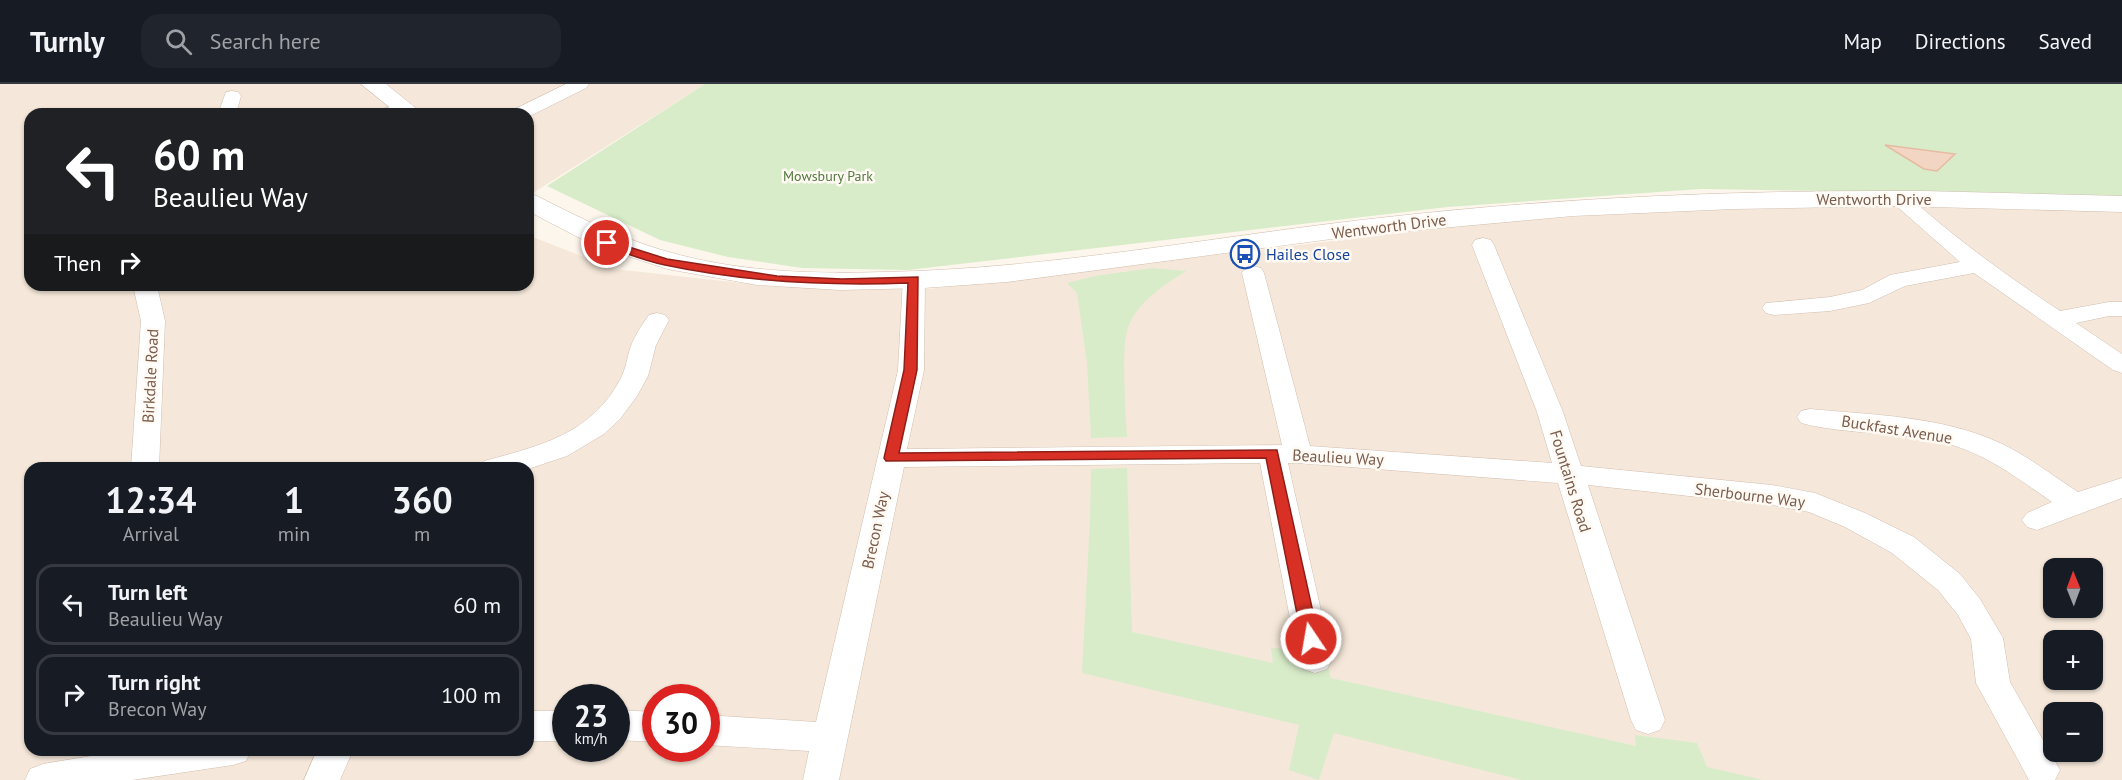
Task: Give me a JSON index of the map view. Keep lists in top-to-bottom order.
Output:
{
  "streets": {
    "street": [
      "Wentworth Drive",
      "Birkdale Road",
      "Buckfast Avenue",
      "Beaulieu Way",
      "Fountains Road",
      "Sherbourne Way",
      "Brecon Way"
    ]
  },
  "crossings": [
    ["Wentworth Drive", "Brecon Way"],
    ["Beaulieu Way", "Fountains Road"],
    ["Beaulieu Way", "Sherbourne Way"],
    ["Beaulieu Way", "Brecon Way"],
    ["Fountains Road", "Sherbourne Way"]
  ],
  "parks": ["Mowsbury Park"],
  "places": {
    "bus stop": ["Hailes Close"]
  },
  "north": "top",
  "page": {
    "header": "Turnly",
    "search": "Search here",
    "nav": ["Map", "Directions", "Saved"],
    "turn": ["60 m", "Beaulieu Way"],
    "then": "Then",
    "eta": [
      "12:34",
      "Arrival",
      "1",
      "min",
      "360",
      "m"
    ],
    "map_buttons": ["+", "−"],
    "list": [
      {
        "name": "Turn left",
        "note": "Beaulieu Way",
        "value": "60 m"
      },
      {
        "name": "Turn right",
        "note": "Brecon Way",
        "value": "100 m"
      }
    ],
    "speed": "23 km/h",
    "limit": "30"
  }
}
